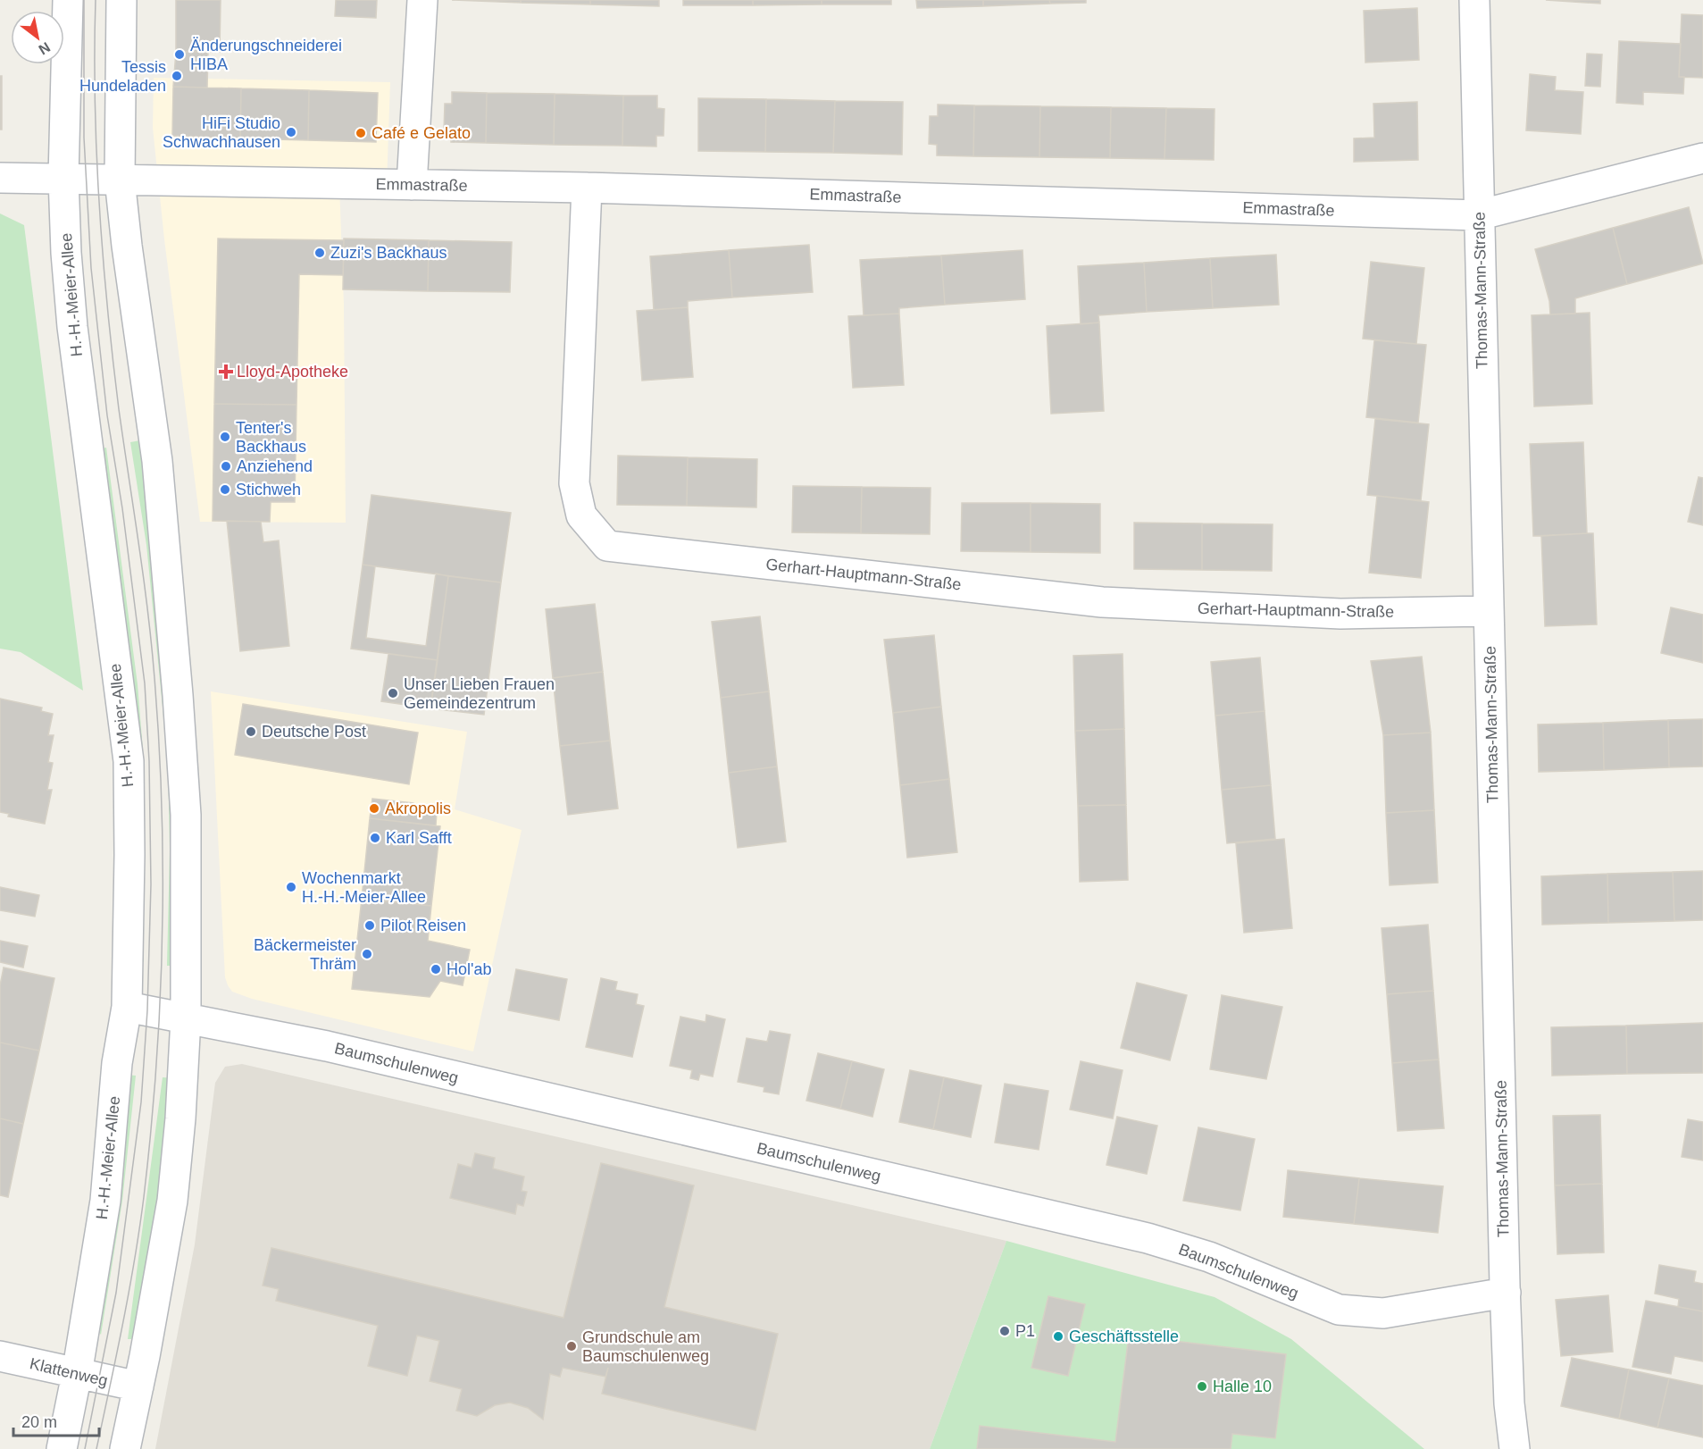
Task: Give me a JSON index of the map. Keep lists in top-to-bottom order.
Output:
{
  "streets": {
    "street": [
      "Emmastraße",
      "Thomas-Mann-Straße",
      "H.-H.-Meier-Allee",
      "Gerhart-Hauptmann-Straße",
      "Baumschulenweg",
      "Klattenweg"
    ]
  },
  "crossings": [
    ["Emmastraße", "Thomas-Mann-Straße"],
    ["Emmastraße", "H.-H.-Meier-Allee"],
    ["Emmastraße", "Gerhart-Hauptmann-Straße"],
    ["Thomas-Mann-Straße", "Gerhart-Hauptmann-Straße"],
    ["Thomas-Mann-Straße", "Baumschulenweg"],
    ["H.-H.-Meier-Allee", "Baumschulenweg"],
    ["H.-H.-Meier-Allee", "Klattenweg"]
  ],
  "places": {
    "other": [
      "Änderungschneiderei HIBA",
      "Tessis Hundeladen",
      "HiFi Studio Schwachhausen",
      "Café e Gelato",
      "Zuzi's Backhaus",
      "Tenter's Backhaus",
      "Anziehend",
      "Stichweh",
      "Unser Lieben Frauen Gemeindezentrum",
      "Deutsche Post",
      "Akropolis",
      "Karl Safft",
      "Wochenmarkt H.-H.-Meier-Allee",
      "Pilot Reisen",
      "Bäckermeister Thräm",
      "Hol'ab",
      "P1",
      "Geschäftsstelle",
      "Grundschule am Baumschulenweg",
      "Halle 10"
    ],
    "health": ["Lloyd-Apotheke"]
  },
  "scale_bar": "20 m",
  "north": "bottom right"
}
